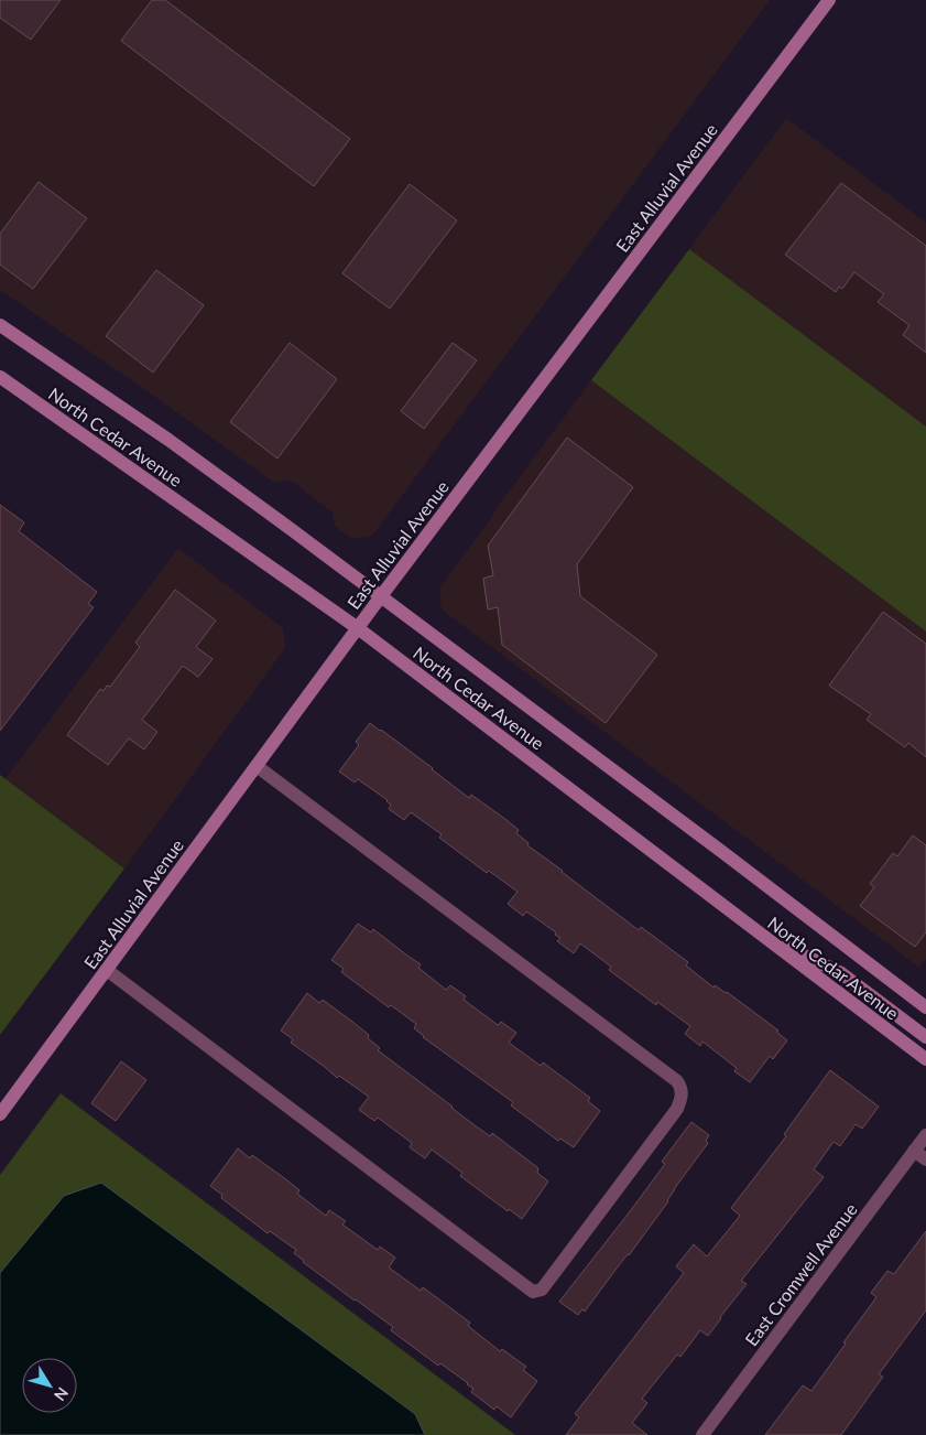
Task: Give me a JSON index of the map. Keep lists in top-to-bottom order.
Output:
{
  "streets": {
    "main road": ["East Alluvial Avenue", "North Cedar Avenue"],
    "street": ["East Cromwell Avenue"]
  },
  "crossings": [
    ["East Alluvial Avenue", "North Cedar Avenue"]
  ],
  "north": "bottom right"
}
